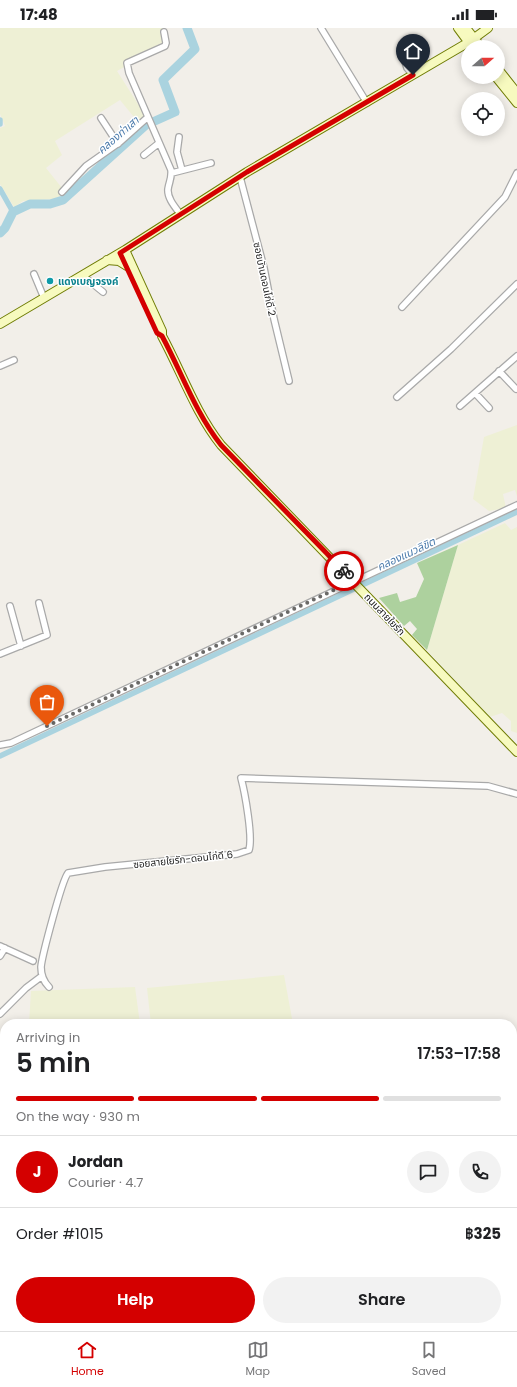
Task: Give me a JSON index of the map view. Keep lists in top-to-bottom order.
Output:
{
  "streets": {
    "street": ["ซอยบัานดอนไก่ดี 2", "ถนนสายใยรัก", "ซอยสายใยรัก-ดอนไก่ดี 6"]
  },
  "water": ["คลองท่าเสา", "คลองแนวลิขิต"],
  "places": ["แดงเบญจรงค์"],
  "north": "right",
  "page": {
    "status": "17:48",
    "heading": ["5 min", "Arriving in", "17:53–17:58"],
    "panel": [
      "Jordan",
      "Courier · 4.7",
      "Order #1015",
      "฿325"
    ],
    "bar": "On the way · 930 m",
    "round": "J",
    "buttons": ["Help", "Share"],
    "tabs": ["Home", "Map", "Saved"]
  }
}
